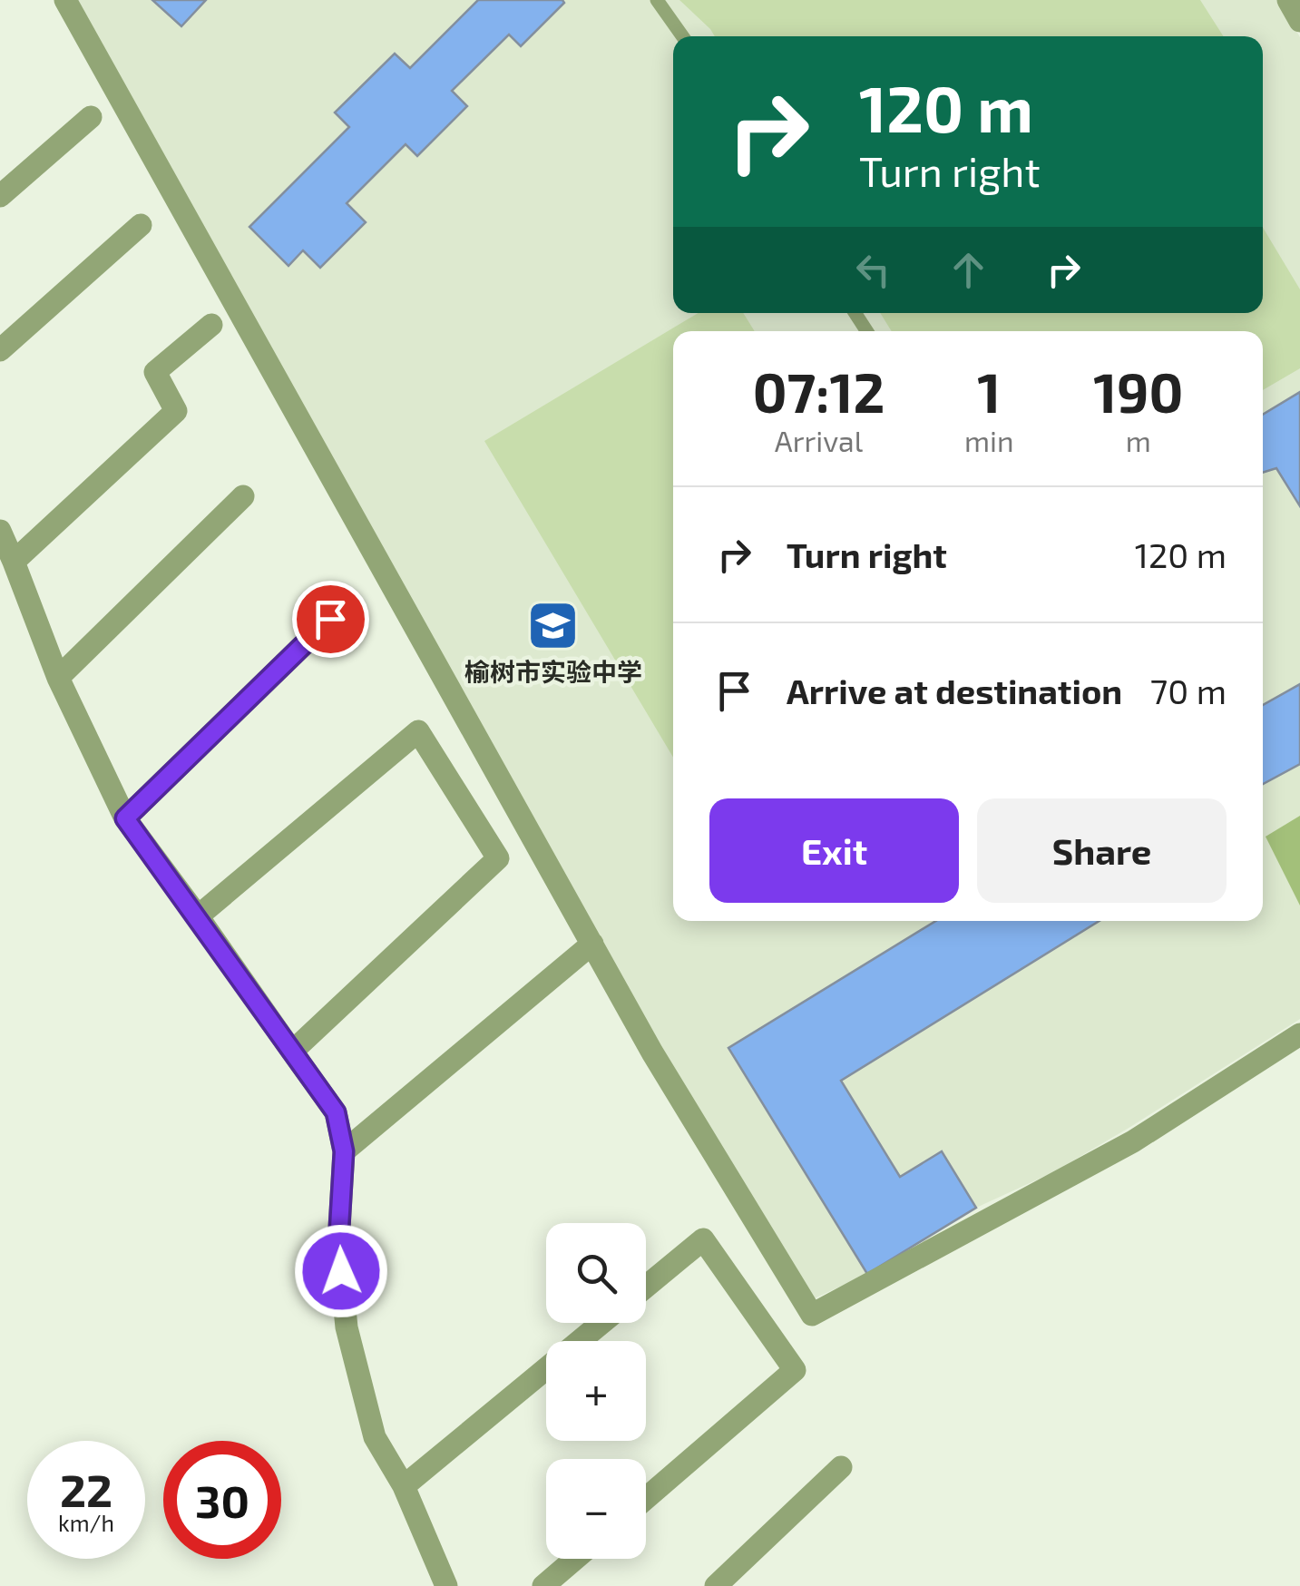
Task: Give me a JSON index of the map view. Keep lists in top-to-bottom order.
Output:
{
  "places": {
    "school or university": ["榆树市实验中学"]
  },
  "page": {
    "turn": ["120 m", "Turn right"],
    "eta": [
      "07:12",
      "Arrival",
      "1",
      "min",
      "190",
      "m"
    ],
    "list": [
      {
        "name": "Turn right",
        "value": "120 m"
      },
      {
        "name": "Arrive at destination",
        "value": "70 m"
      }
    ],
    "buttons": ["Exit", "Share"],
    "map_buttons": ["+", "−"],
    "speed": "22 km/h",
    "limit": "30"
  }
}
